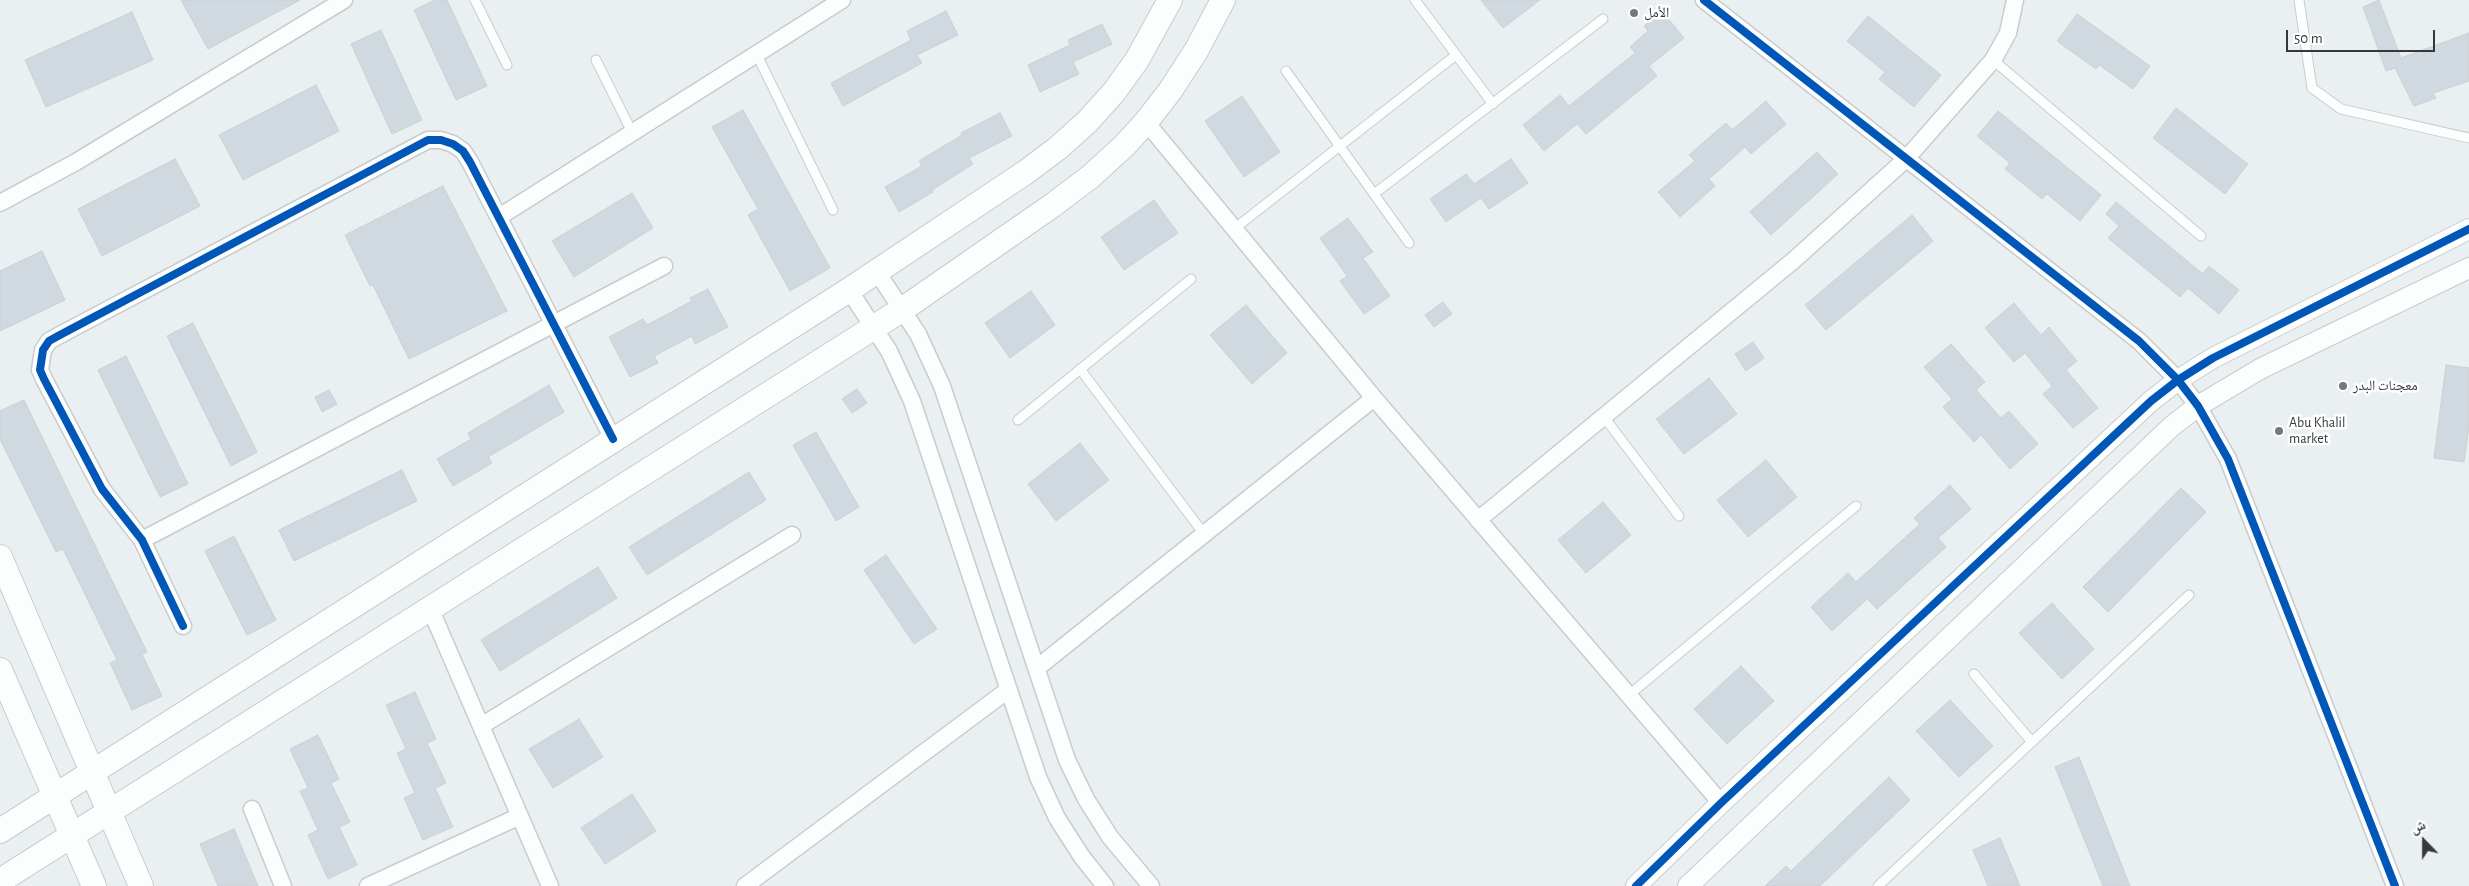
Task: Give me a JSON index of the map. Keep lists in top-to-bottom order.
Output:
{
  "places": ["الأمل", "معجنات البدر", "Abu Khalil market"],
  "scale_bar": "50 m",
  "north": "top"
}
